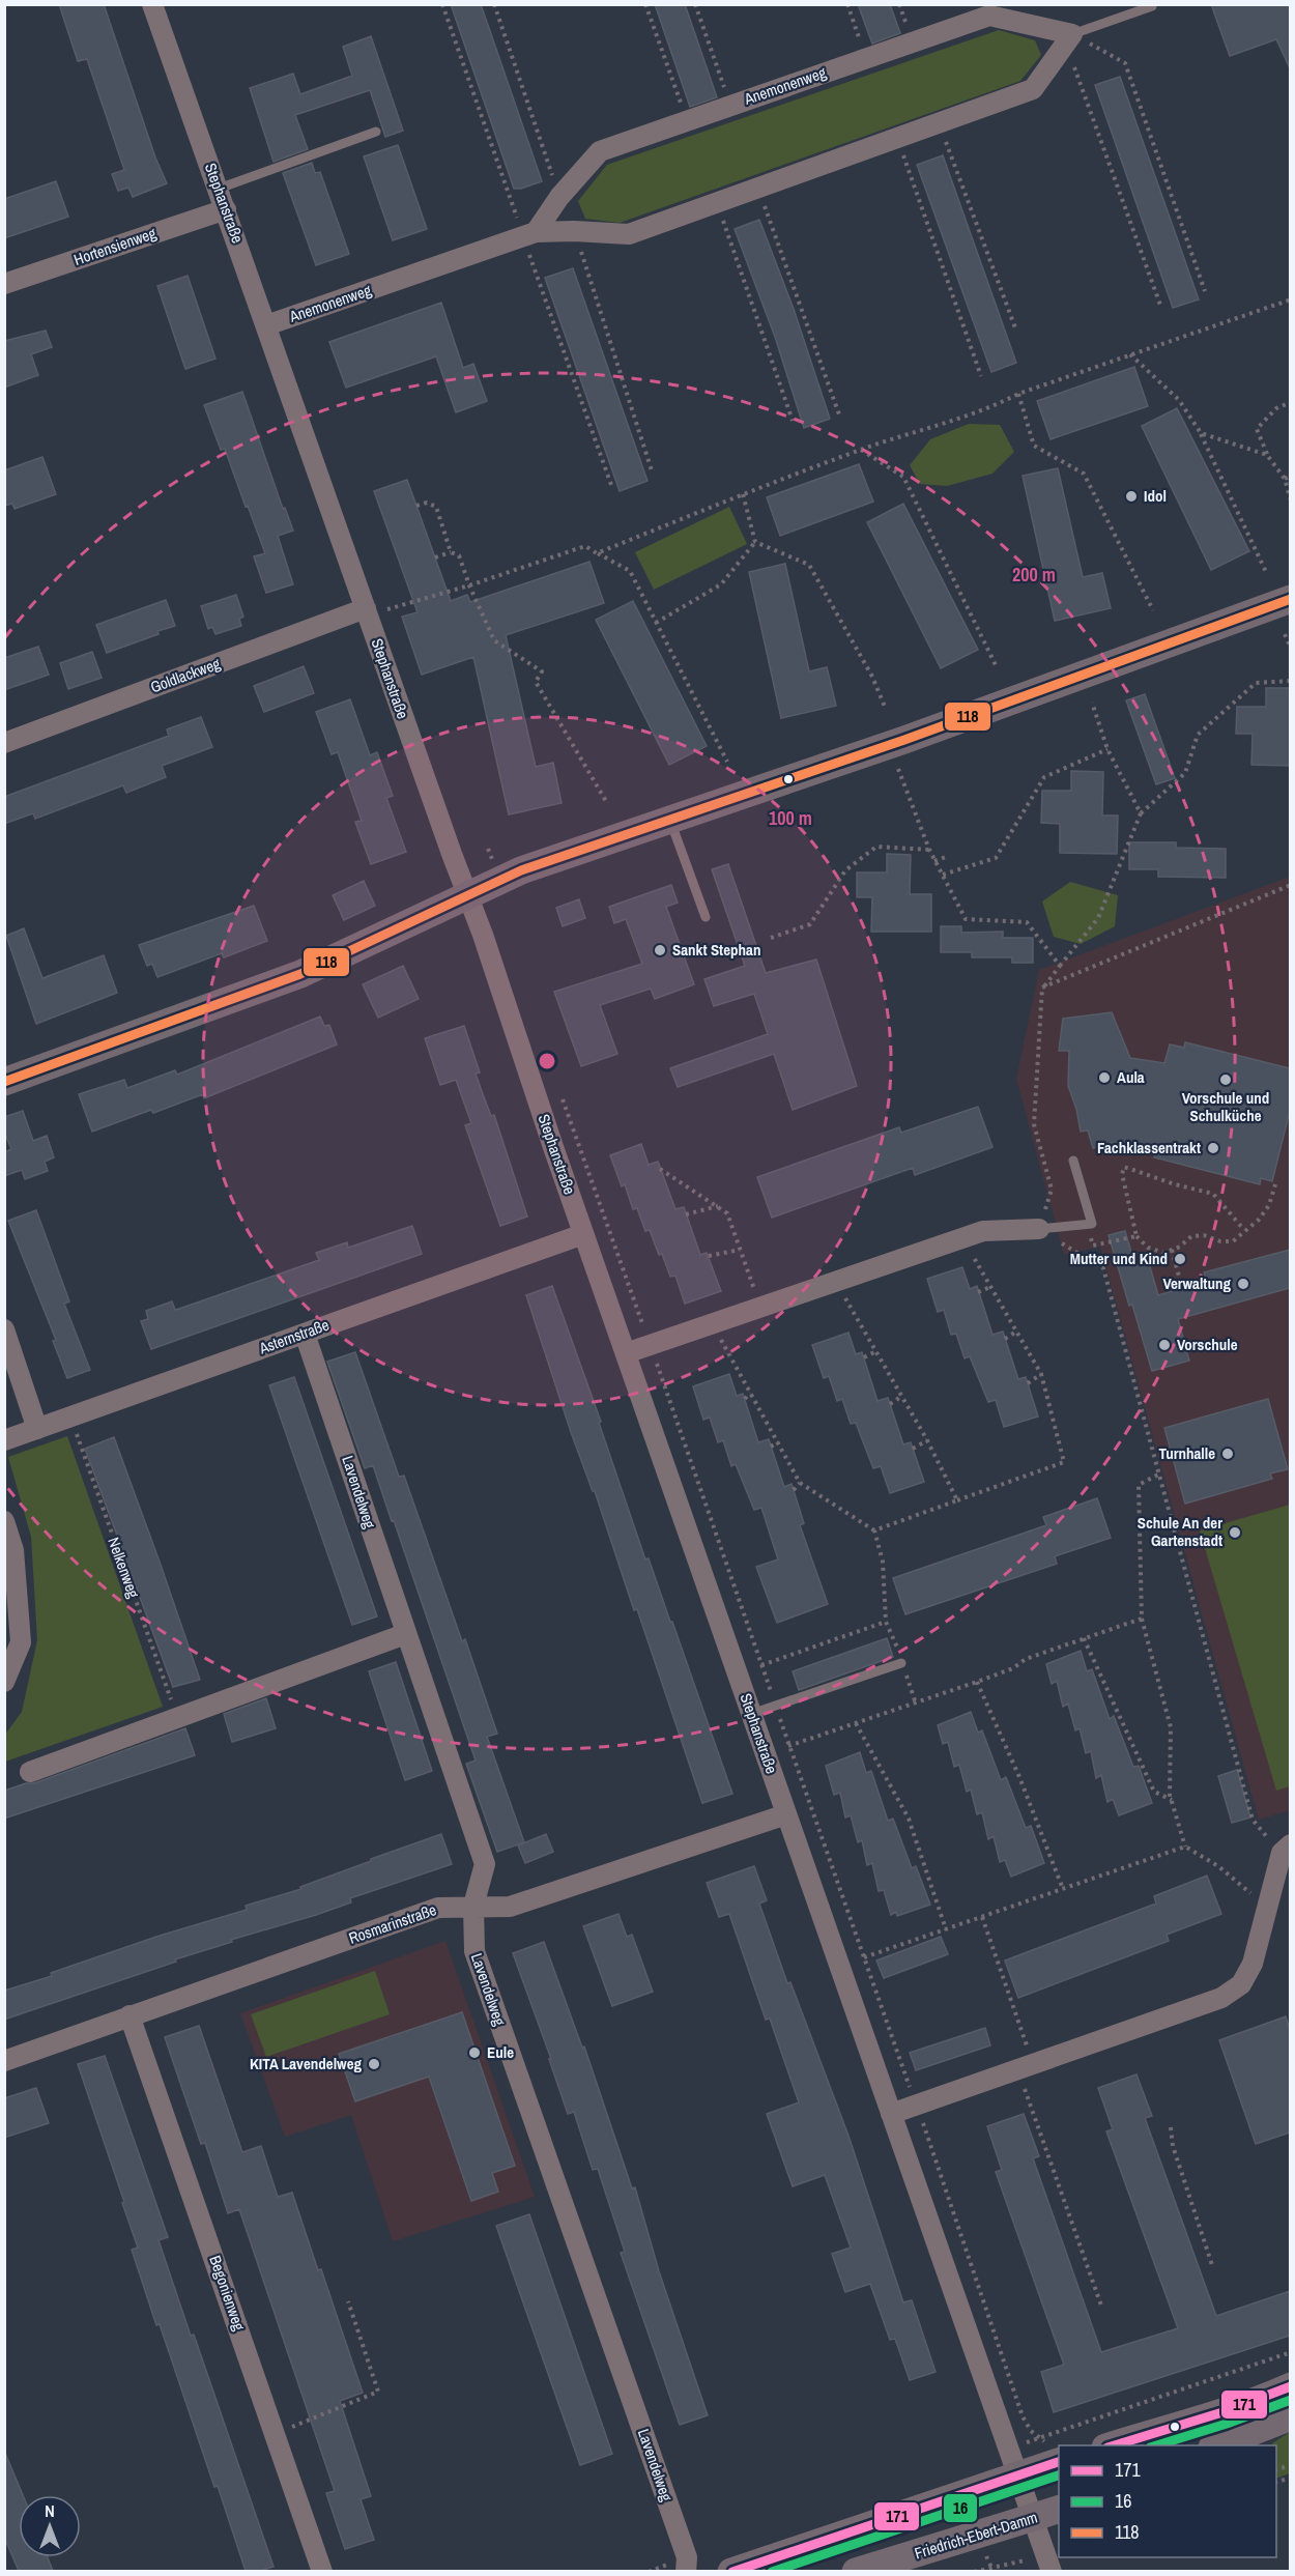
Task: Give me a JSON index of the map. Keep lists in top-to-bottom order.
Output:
{
  "streets": {
    "street": [
      "Anemonenweg",
      "Stephanstraße",
      "Hortensienweg",
      "Goldlackweg",
      "Asternstraße",
      "Lavendelweg",
      "Rosmarinstraße",
      "Begonienweg",
      "Friedrich-Ebert-Damm"
    ],
    "path": ["Nelkenweg"]
  },
  "crossings": [
    ["Anemonenweg", "Stephanstraße"],
    ["Stephanstraße", "Hortensienweg"],
    ["Stephanstraße", "Goldlackweg"],
    ["Stephanstraße", "Asternstraße"],
    ["Stephanstraße", "Rosmarinstraße"],
    ["Stephanstraße", "Friedrich-Ebert-Damm"],
    ["Asternstraße", "Lavendelweg"],
    ["Asternstraße", "Nelkenweg"],
    ["Lavendelweg", "Rosmarinstraße"],
    ["Rosmarinstraße", "Begonienweg"]
  ],
  "places": [
    "Idol",
    "Sankt Stephan",
    "Aula",
    "Vorschule und Schulküche",
    "Fachklassentrakt",
    "Mutter und Kind",
    "Verwaltung",
    "Vorschule",
    "Turnhalle",
    "Schule An der Gartenstadt",
    "Eule",
    "KITA Lavendelweg"
  ],
  "lines": ["transit line 118", "transit line 171", "transit line 16"],
  "legend": ["171", "16", "118"],
  "north": "top",
  "rings": ["200 m", "100 m"]
}
